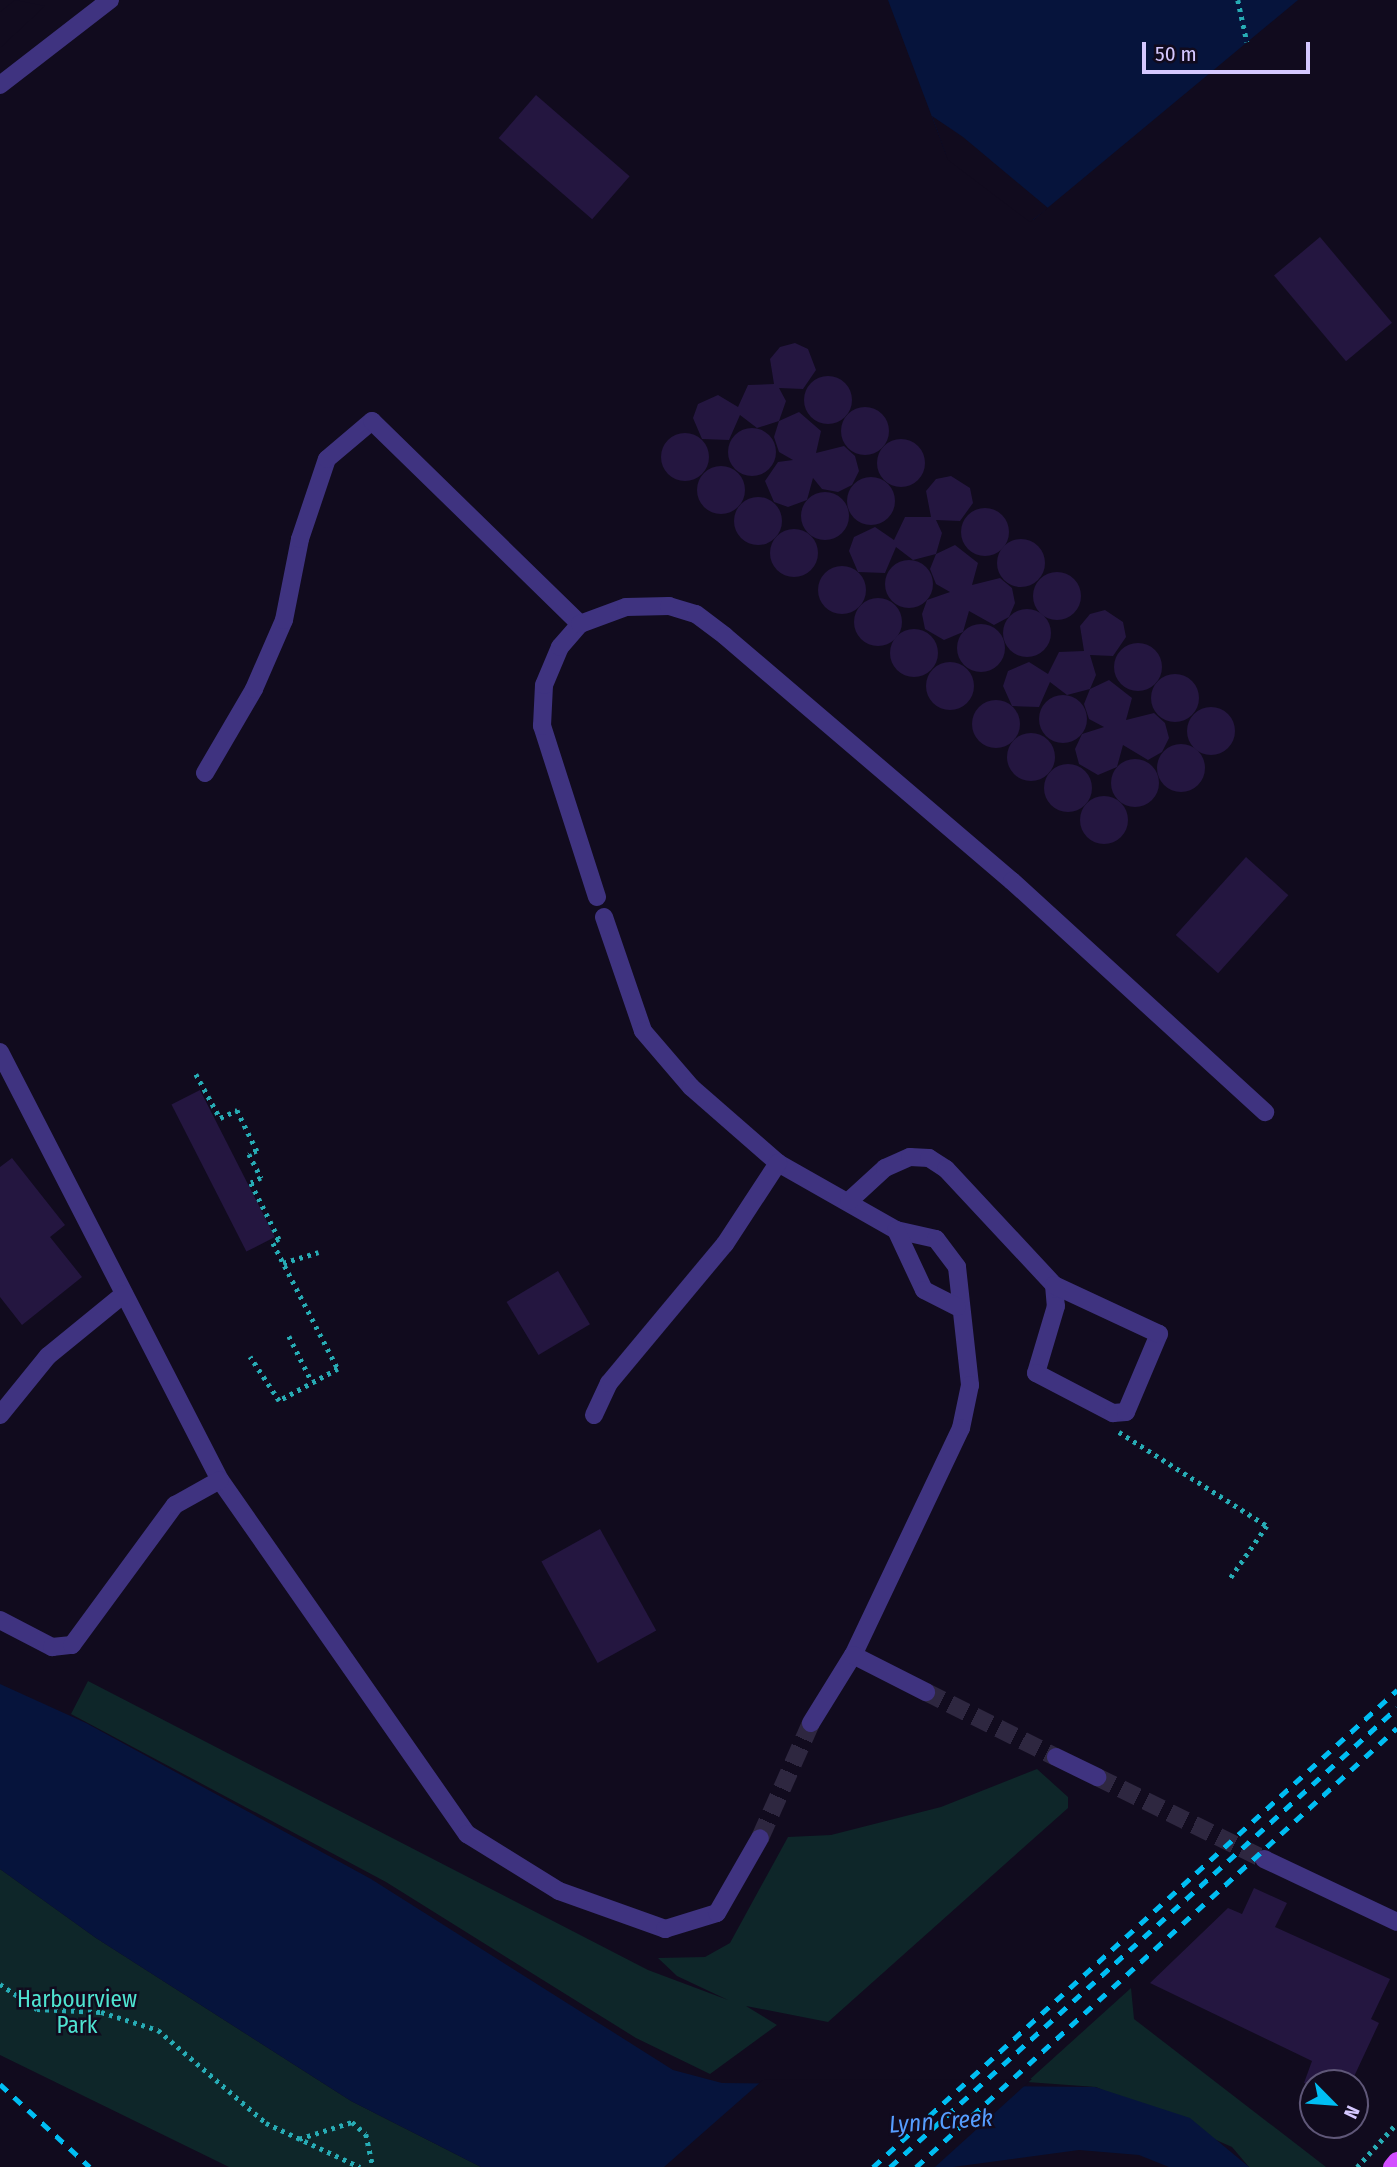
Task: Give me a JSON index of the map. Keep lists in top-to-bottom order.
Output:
{
  "water": ["Lynn Creek"],
  "parks": ["Harbourview Park"],
  "scale_bar": "50 m",
  "north": "bottom right"
}
